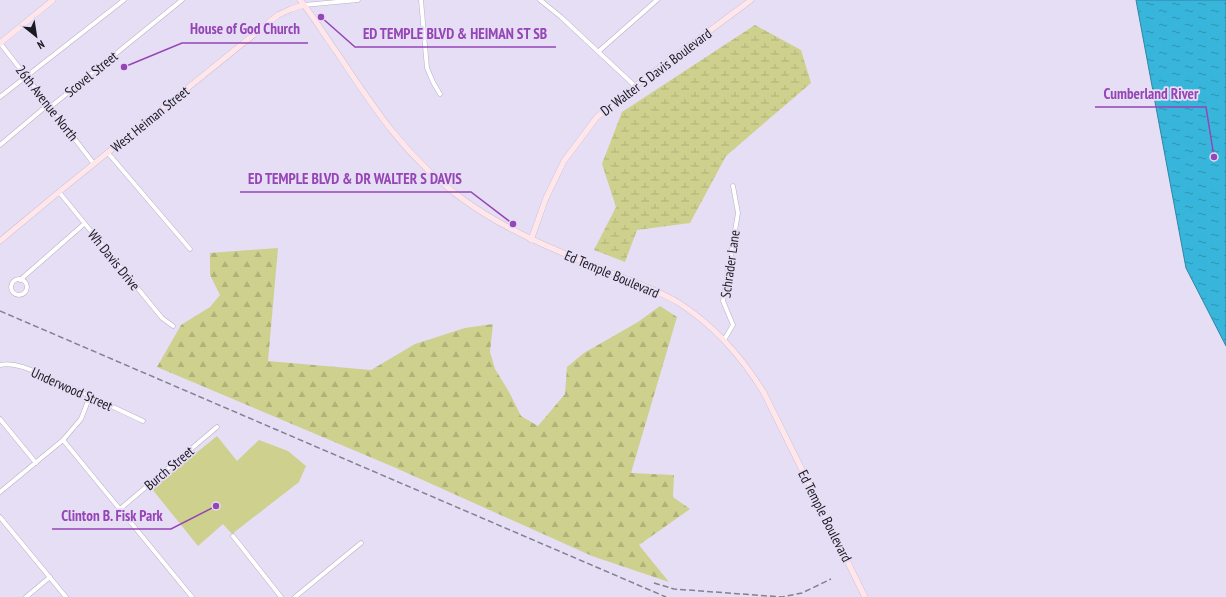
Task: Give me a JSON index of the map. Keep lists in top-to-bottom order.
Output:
{
  "streets": {
    "main road": ["Dr Walter S Davis Boulevard", "West Heiman Street", "Ed Temple Boulevard"],
    "street": [
      "Scovel Street",
      "26th Avenue North",
      "Wh Davis Drive",
      "Schrader Lane",
      "Underwood Street",
      "Burch Street"
    ]
  },
  "crossings": [
    ["Dr Walter S Davis Boulevard", "Ed Temple Boulevard"],
    ["Scovel Street", "26th Avenue North"],
    ["26th Avenue North", "West Heiman Street"],
    ["West Heiman Street", "Wh Davis Drive"],
    ["West Heiman Street", "Ed Temple Boulevard"],
    ["Schrader Lane", "Ed Temple Boulevard"]
  ],
  "places": [
    "ED TEMPLE BLVD & HEIMAN ST SB",
    "House of God Church",
    "Cumberland River",
    "ED TEMPLE BLVD & DR WALTER S DAVIS",
    "Clinton B. Fisk Park"
  ],
  "north": "bottom right"
}
